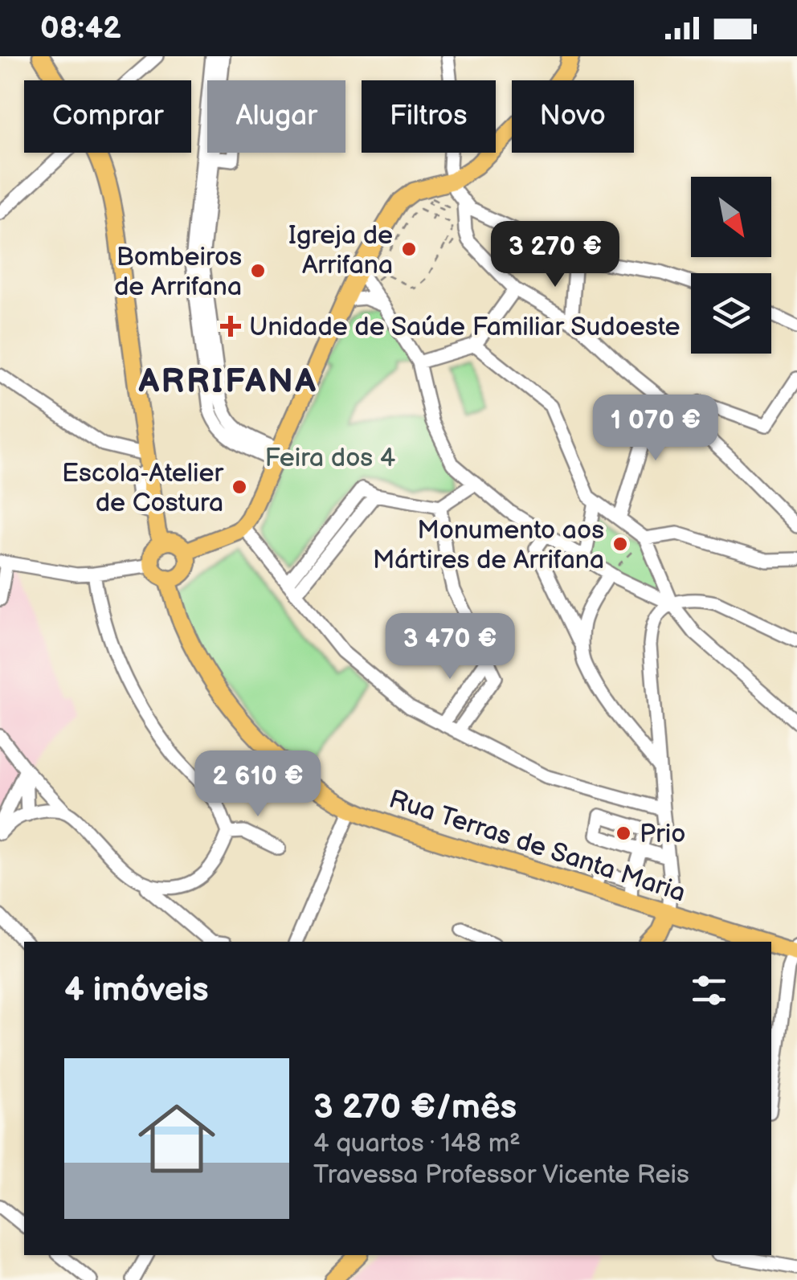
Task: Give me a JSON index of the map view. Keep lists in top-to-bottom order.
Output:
{
  "streets": {
    "main road": ["Rua Terras de Santa Maria"]
  },
  "districts": ["ARRIFANA"],
  "parks": ["Feira dos 4"],
  "places": {
    "other": [
      "Igreja de Arrifana",
      "Bombeiros de Arrifana",
      "Escola-Atelier de Costura",
      "Monumento aos Mártires de Arrifana",
      "Prio"
    ],
    "health": ["Unidade de Saúde Familiar Sudoeste"]
  },
  "north": "bottom right",
  "page": {
    "status": "08:42",
    "chip": [
      "Comprar",
      "Alugar",
      "Filtros",
      "Novo"
    ],
    "price": [
      "3 270 €",
      "1 070 €",
      "3 470 €",
      "2 610 €"
    ],
    "heading": "4 imóveis",
    "list": [
      {
        "name": "3 270 €/mês",
        "note": "4 quartos · 148 m² · Travessa Professor Vicente Reis"
      }
    ]
  }
}
